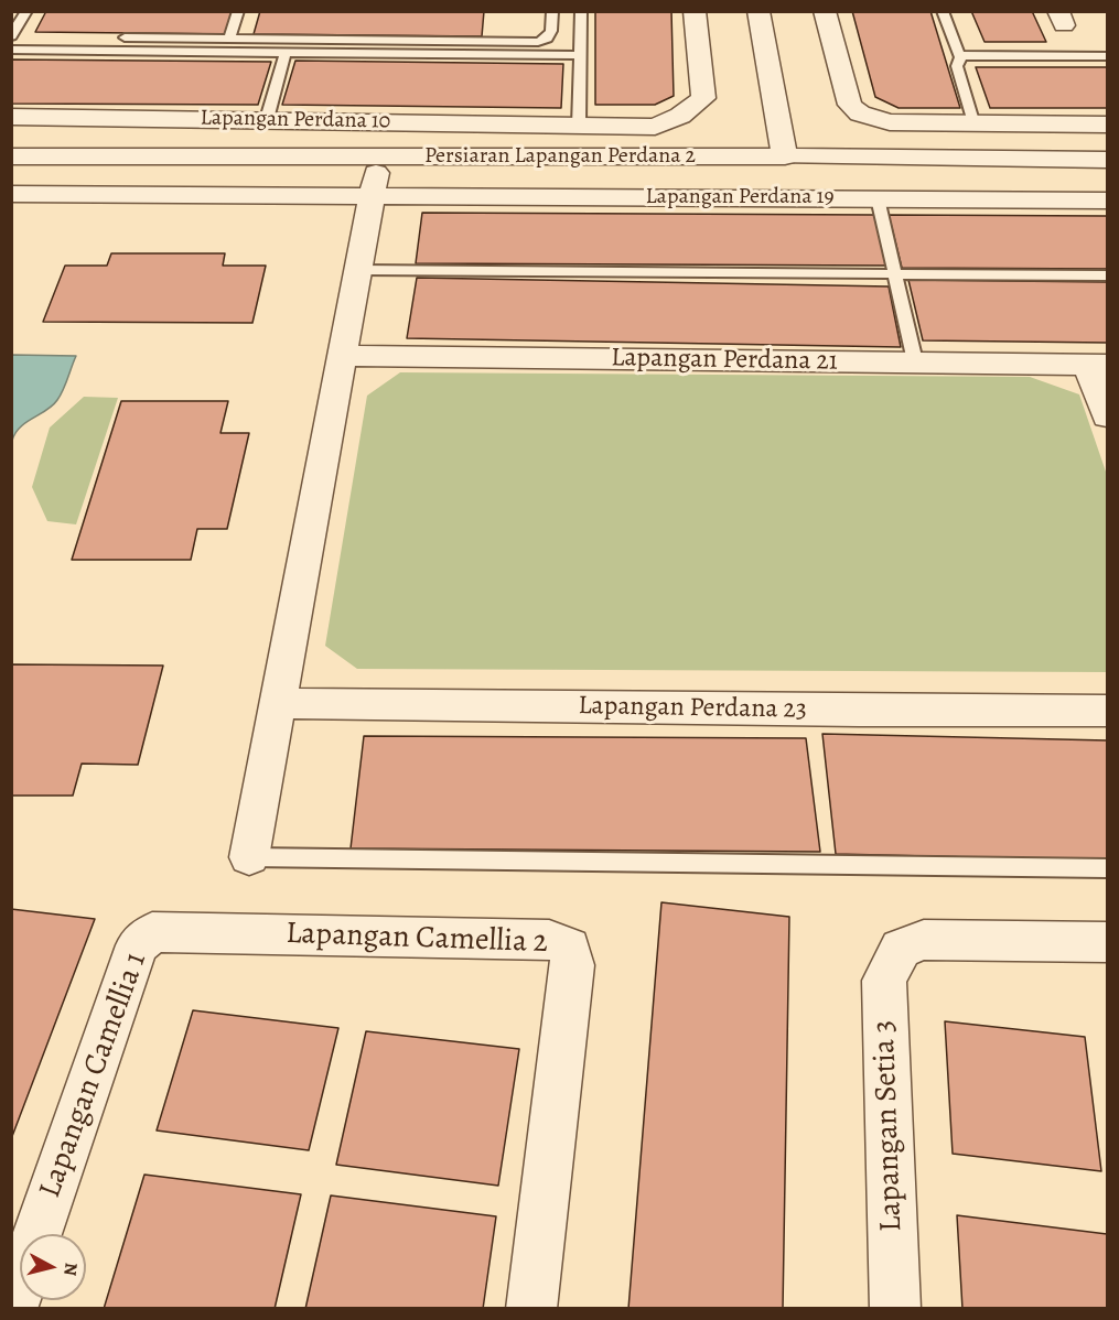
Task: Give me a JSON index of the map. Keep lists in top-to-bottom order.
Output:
{
  "streets": {
    "street": [
      "Lapangan Perdana 10",
      "Persiaran Lapangan Perdana 2",
      "Lapangan Perdana 19",
      "Lapangan Perdana 21",
      "Lapangan Perdana 23",
      "Lapangan Camellia 2",
      "Lapangan Camellia 1",
      "Lapangan Setia 3"
    ]
  },
  "crossings": [
    ["Lapangan Camellia 2", "Lapangan Camellia 1"]
  ],
  "north": "right"
}
